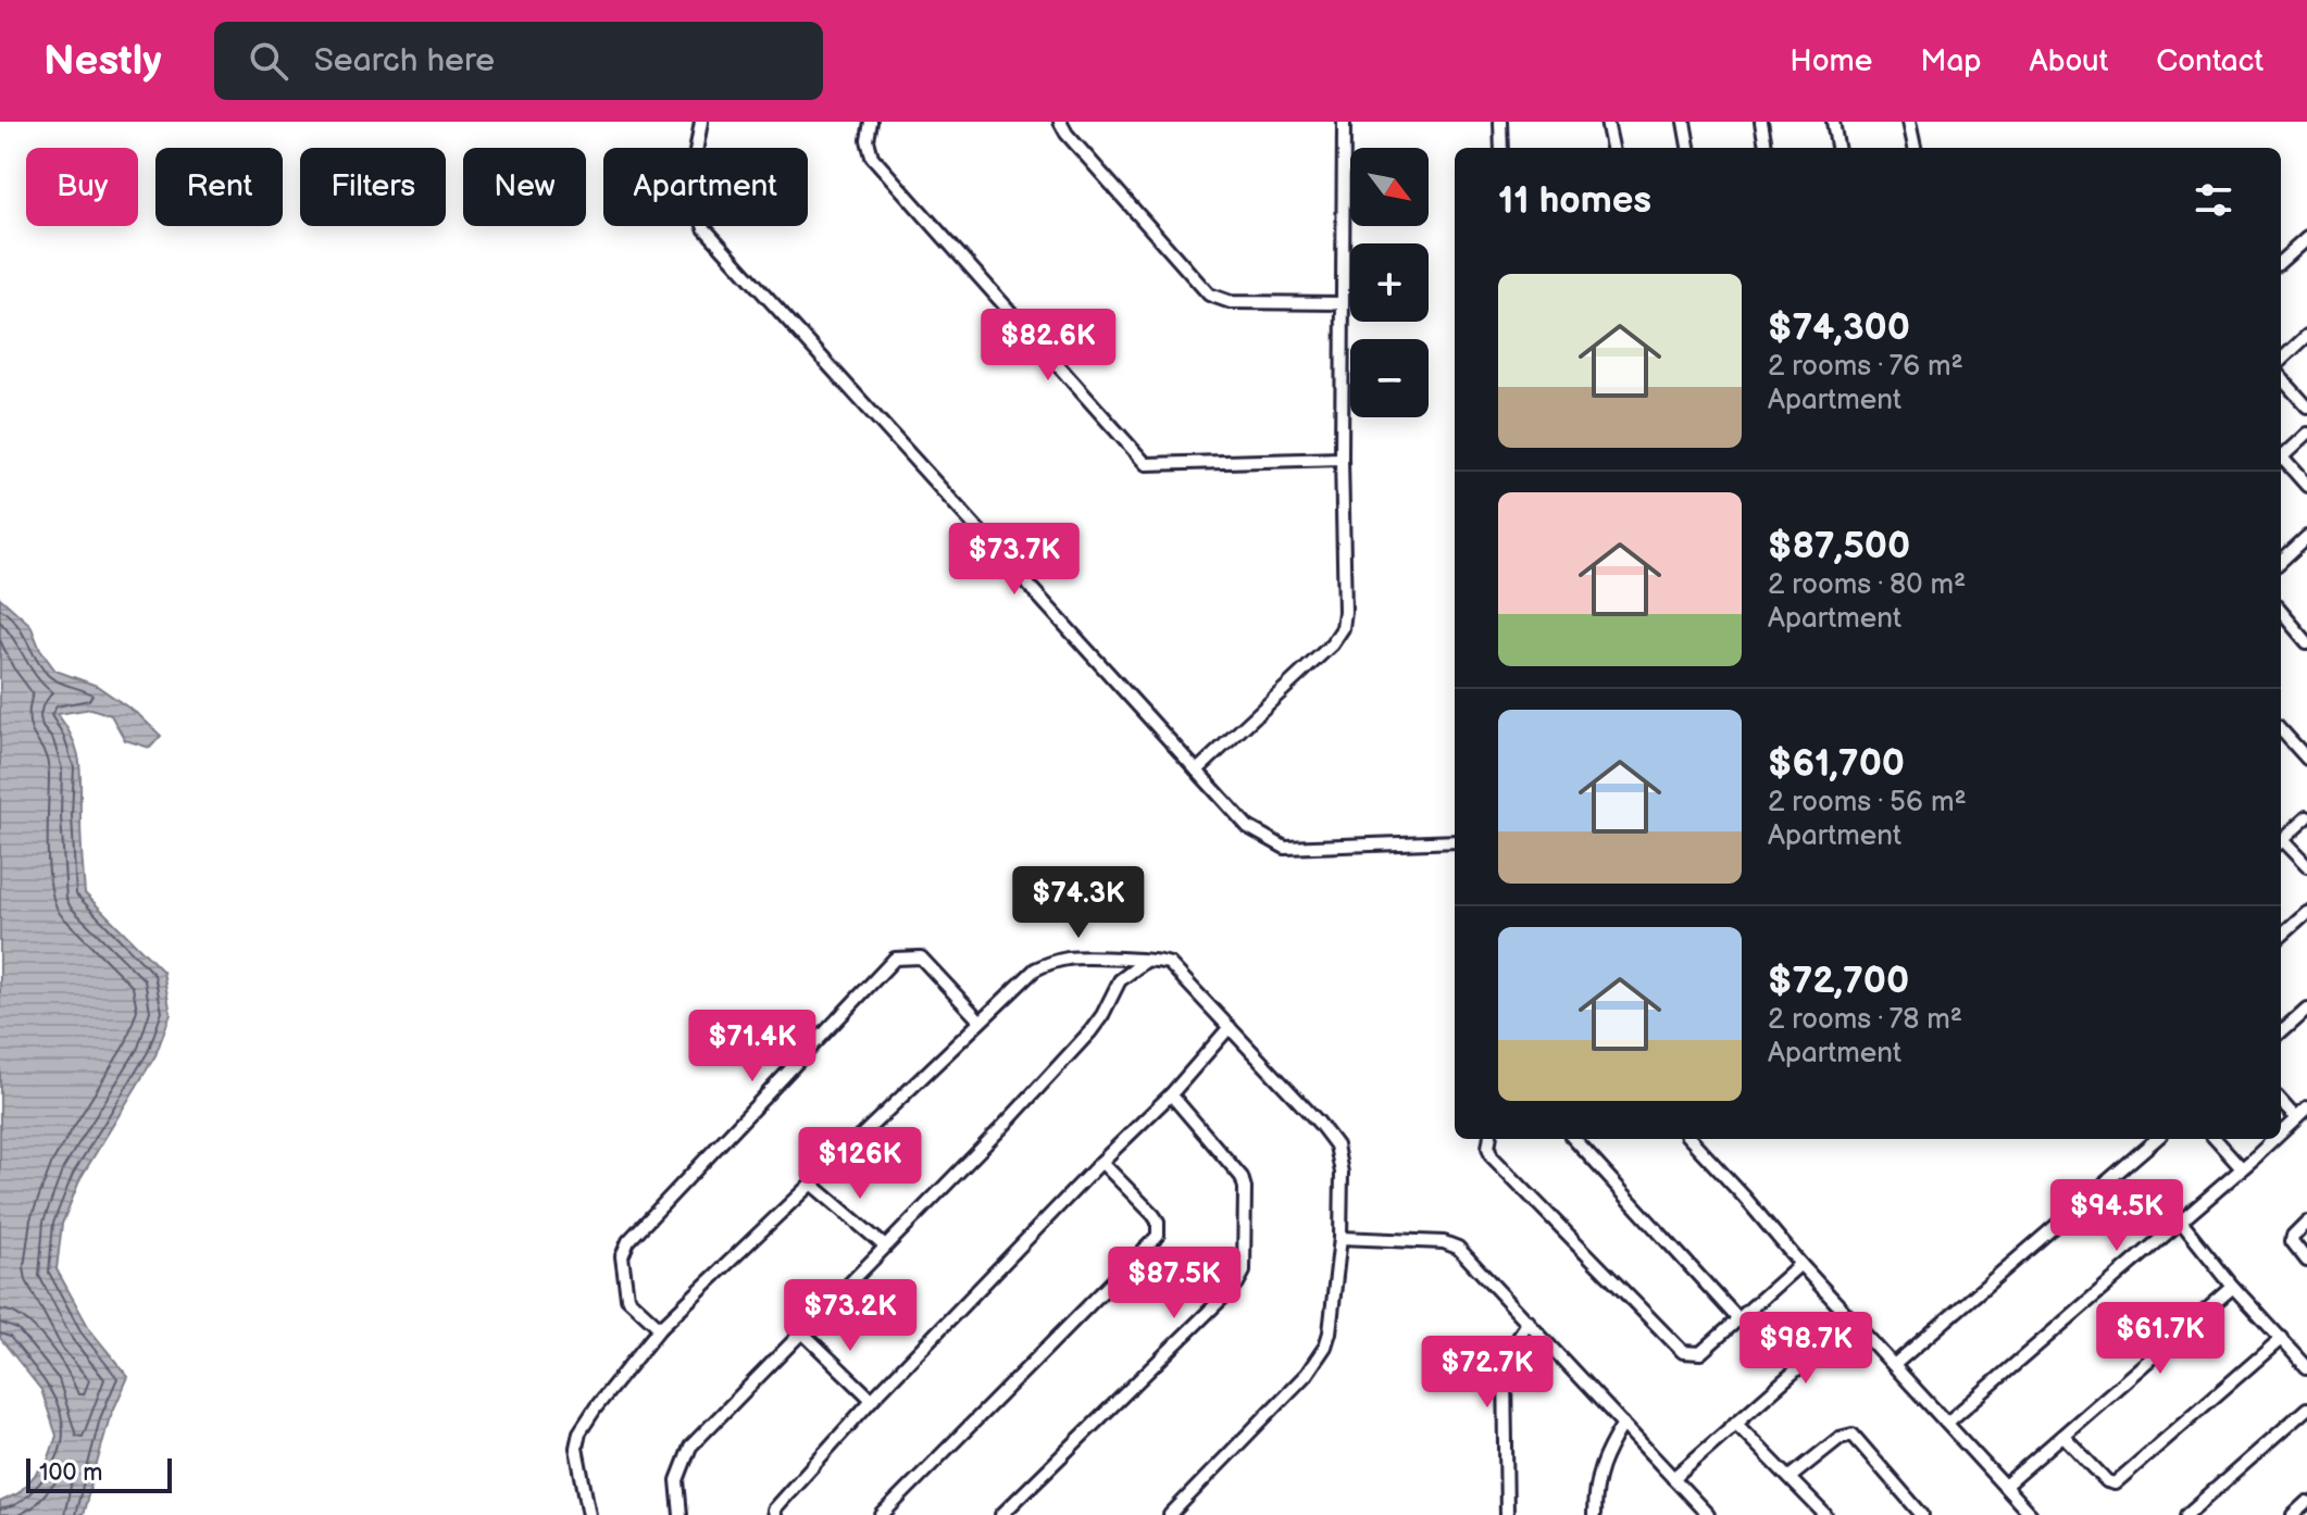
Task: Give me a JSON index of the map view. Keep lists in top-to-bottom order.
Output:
{
  "scale_bar": "100 m",
  "north": "bottom right",
  "page": {
    "header": "Nestly",
    "search": "Search here",
    "nav": [
      "Home",
      "Map",
      "About",
      "Contact"
    ],
    "map_buttons": ["+", "−"],
    "chip": [
      "Buy",
      "Rent",
      "Filters",
      "New",
      "Apartment"
    ],
    "heading": "11 homes",
    "list": [
      {
        "name": "$74,300",
        "note": "2 rooms · 76 m² · Apartment"
      },
      {
        "name": "$87,500",
        "note": "2 rooms · 80 m² · Apartment"
      },
      {
        "name": "$61,700",
        "note": "2 rooms · 56 m² · Apartment"
      },
      {
        "name": "$72,700",
        "note": "2 rooms · 78 m² · Apartment"
      }
    ],
    "price": [
      "$82.6K",
      "$73.7K",
      "$74.3K",
      "$71.4K",
      "$126K",
      "$94.5K",
      "$87.5K",
      "$73.2K",
      "$61.7K",
      "$98.7K",
      "$72.7K"
    ],
    "scale": "100 m"
  }
}
